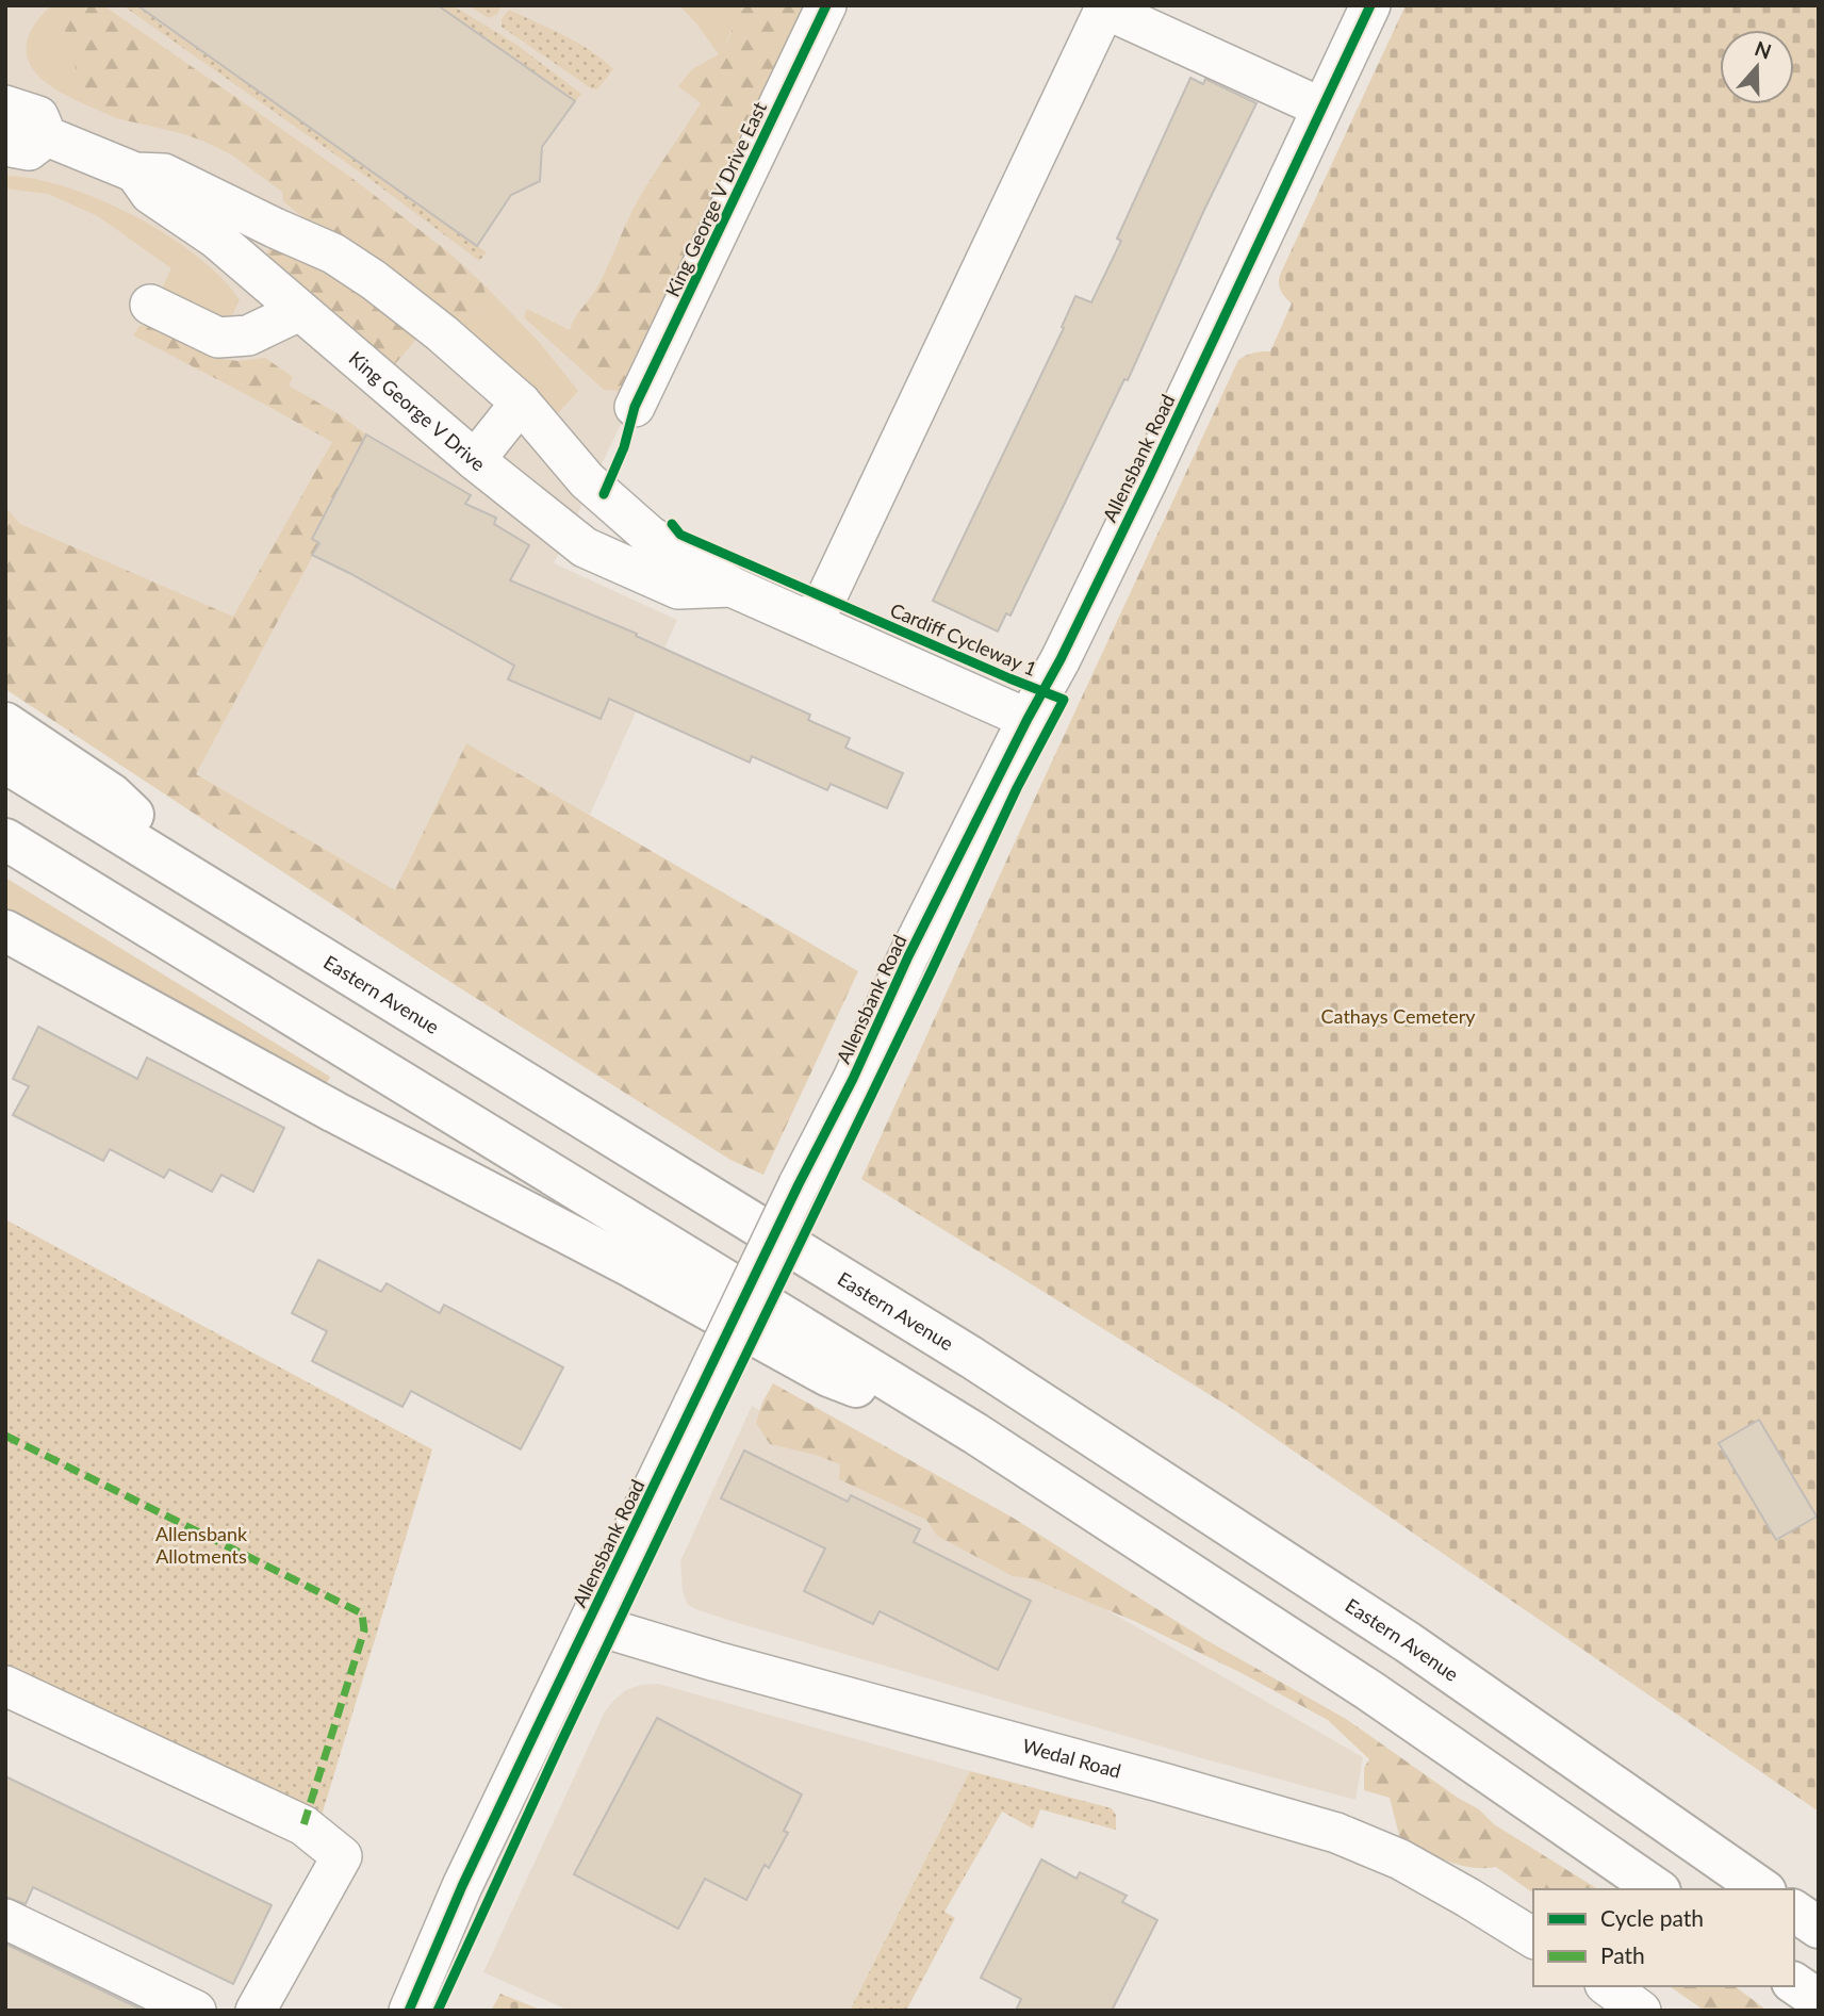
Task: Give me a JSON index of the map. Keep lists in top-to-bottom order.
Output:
{
  "streets": {
    "highway": ["Eastern Avenue"],
    "street": [
      "King George V Drive East",
      "King George V Drive",
      "Allensbank Road",
      "Wedal Road"
    ],
    "cycle path": ["Cardiff Cycleway 1"]
  },
  "crossings": [
    ["King George V Drive", "Allensbank Road"],
    ["Allensbank Road", "Wedal Road"]
  ],
  "parks": ["Cathays Cemetery", "Allensbank Allotments"],
  "legend": ["Cycle path", "Path"],
  "north": "top"
}
